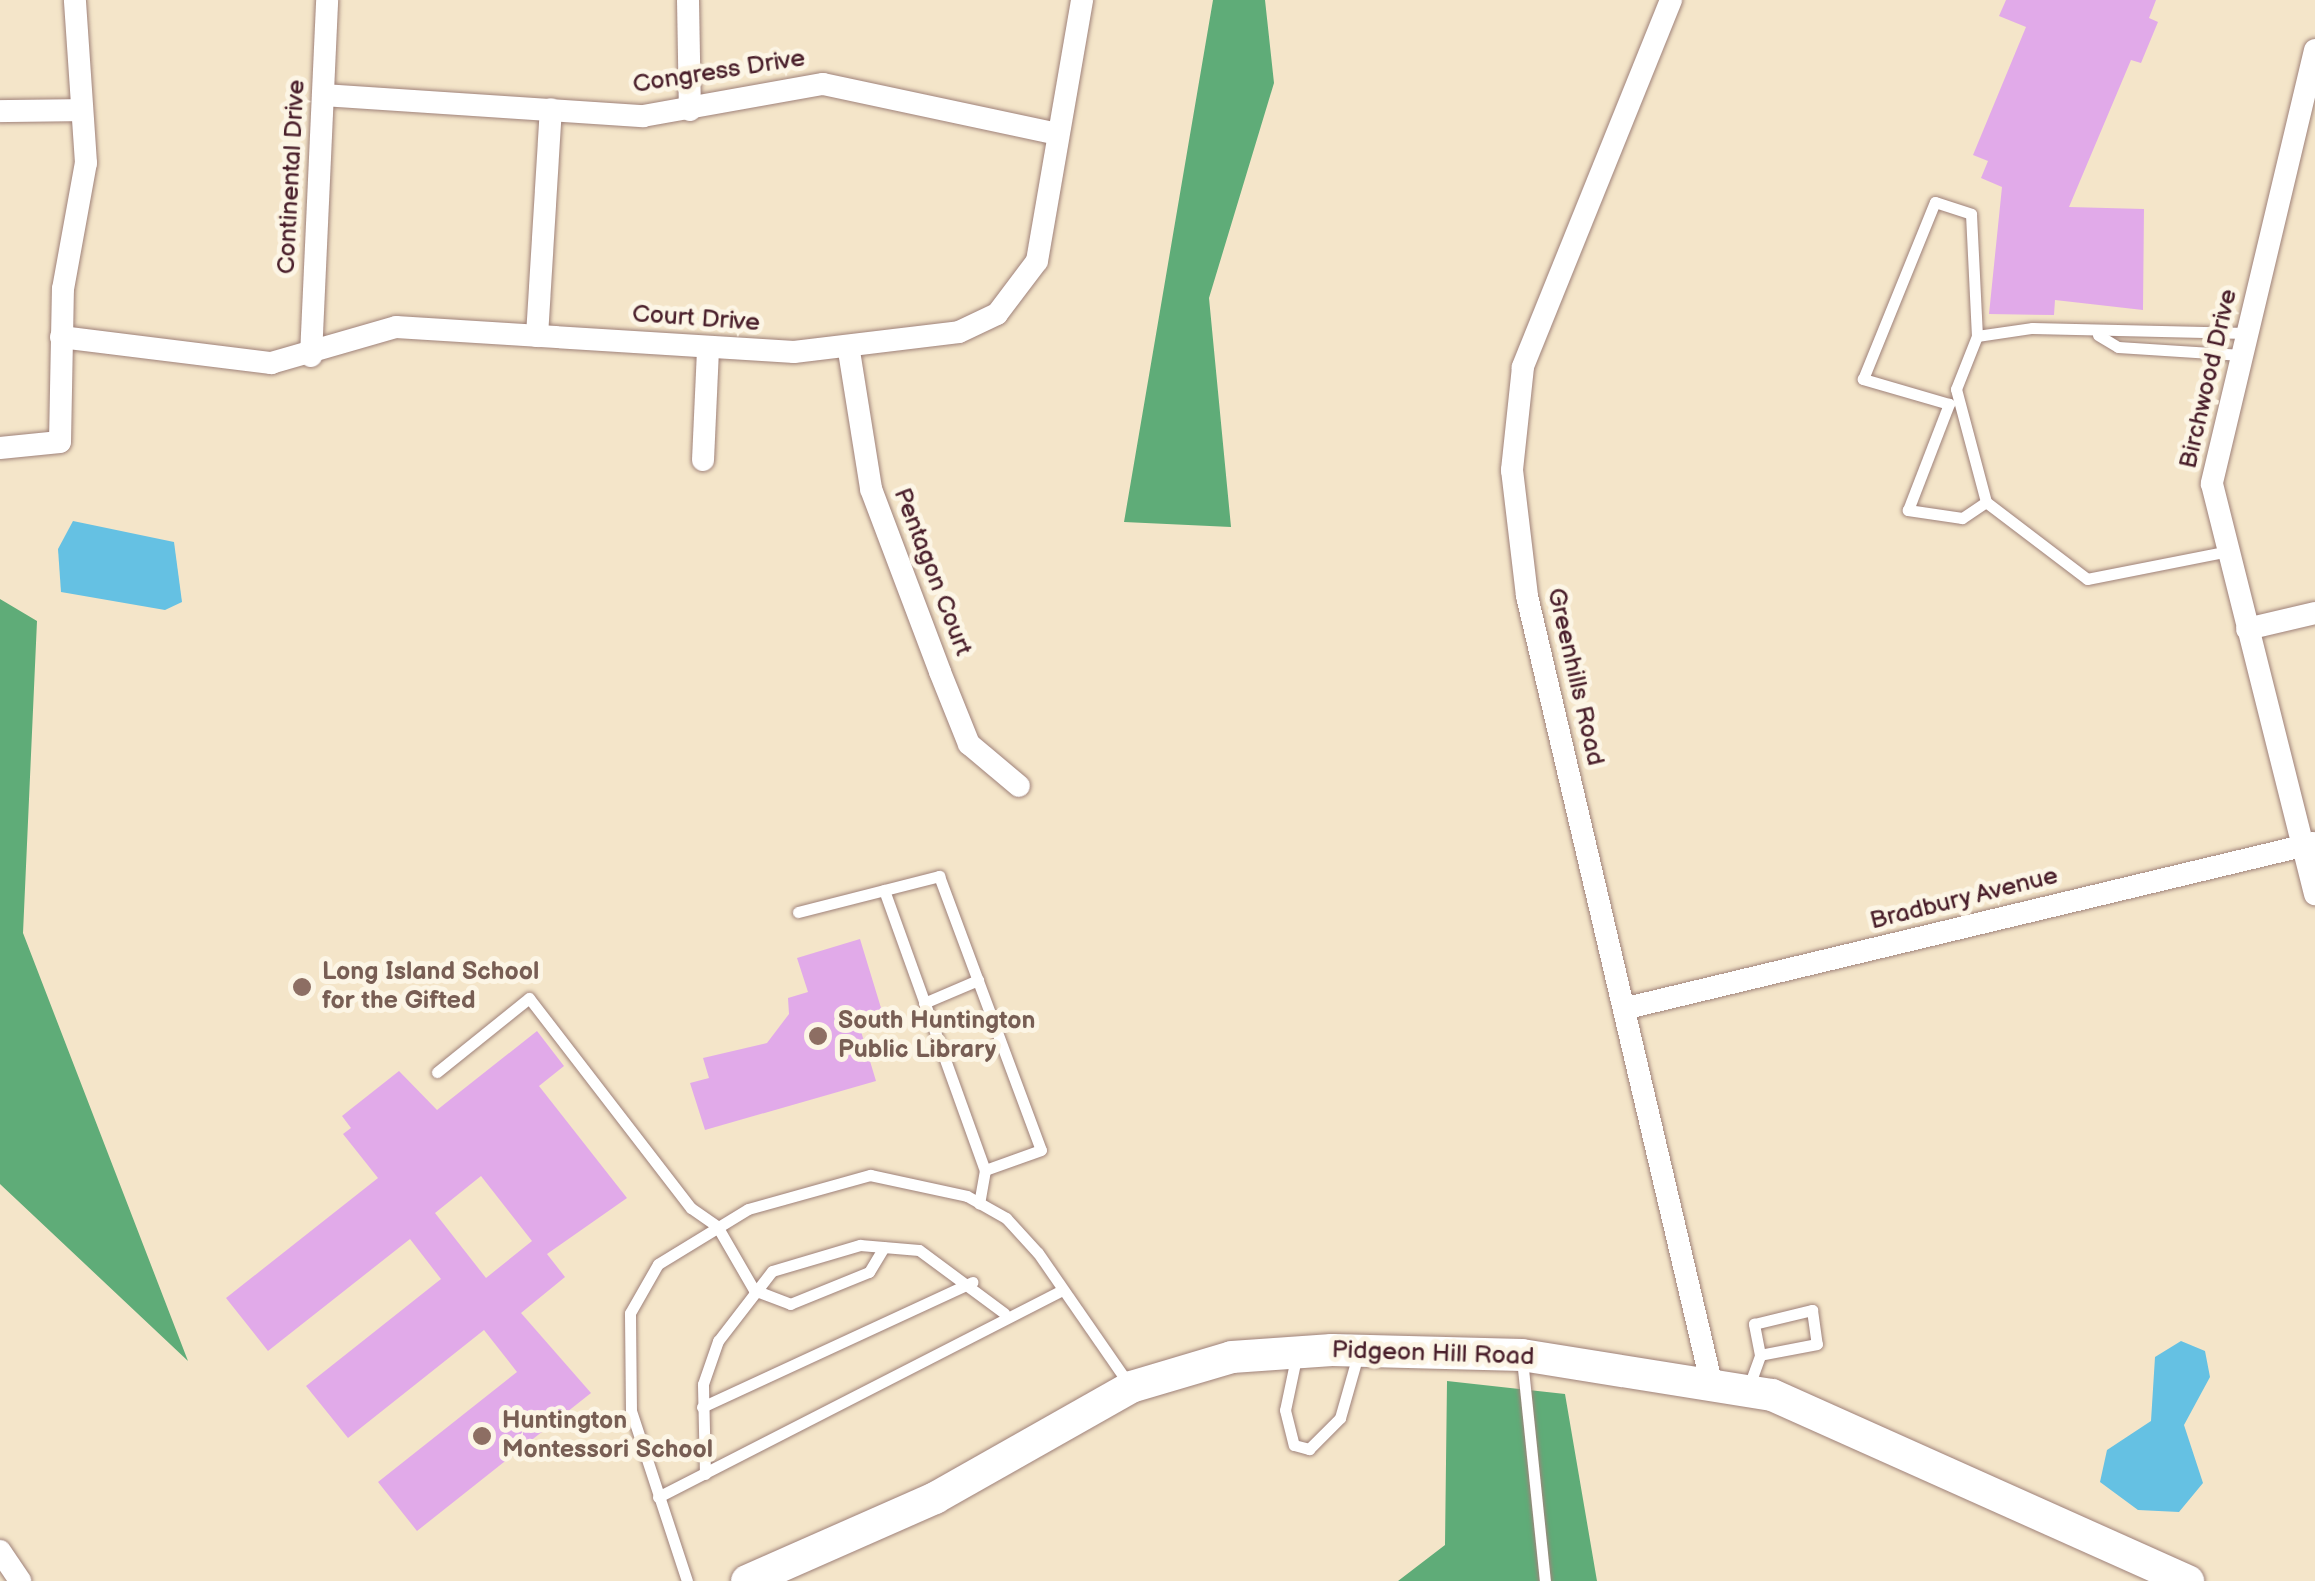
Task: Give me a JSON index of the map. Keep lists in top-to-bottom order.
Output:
{
  "streets": {
    "street": [
      "Congress Drive",
      "Continental Drive",
      "Court Drive",
      "Birchwood Drive",
      "Pentagon Court",
      "Greenhills Road",
      "Bradbury Avenue",
      "Pidgeon Hill Road"
    ]
  },
  "crossings": [
    ["Congress Drive", "Continental Drive"],
    ["Congress Drive", "Court Drive"],
    ["Continental Drive", "Court Drive"],
    ["Court Drive", "Pentagon Court"],
    ["Birchwood Drive", "Bradbury Avenue"],
    ["Greenhills Road", "Bradbury Avenue"],
    ["Greenhills Road", "Pidgeon Hill Road"]
  ],
  "places": ["Long Island School for the Gifted", "South Huntington Public Library", "Huntington Montessori School"]
}
